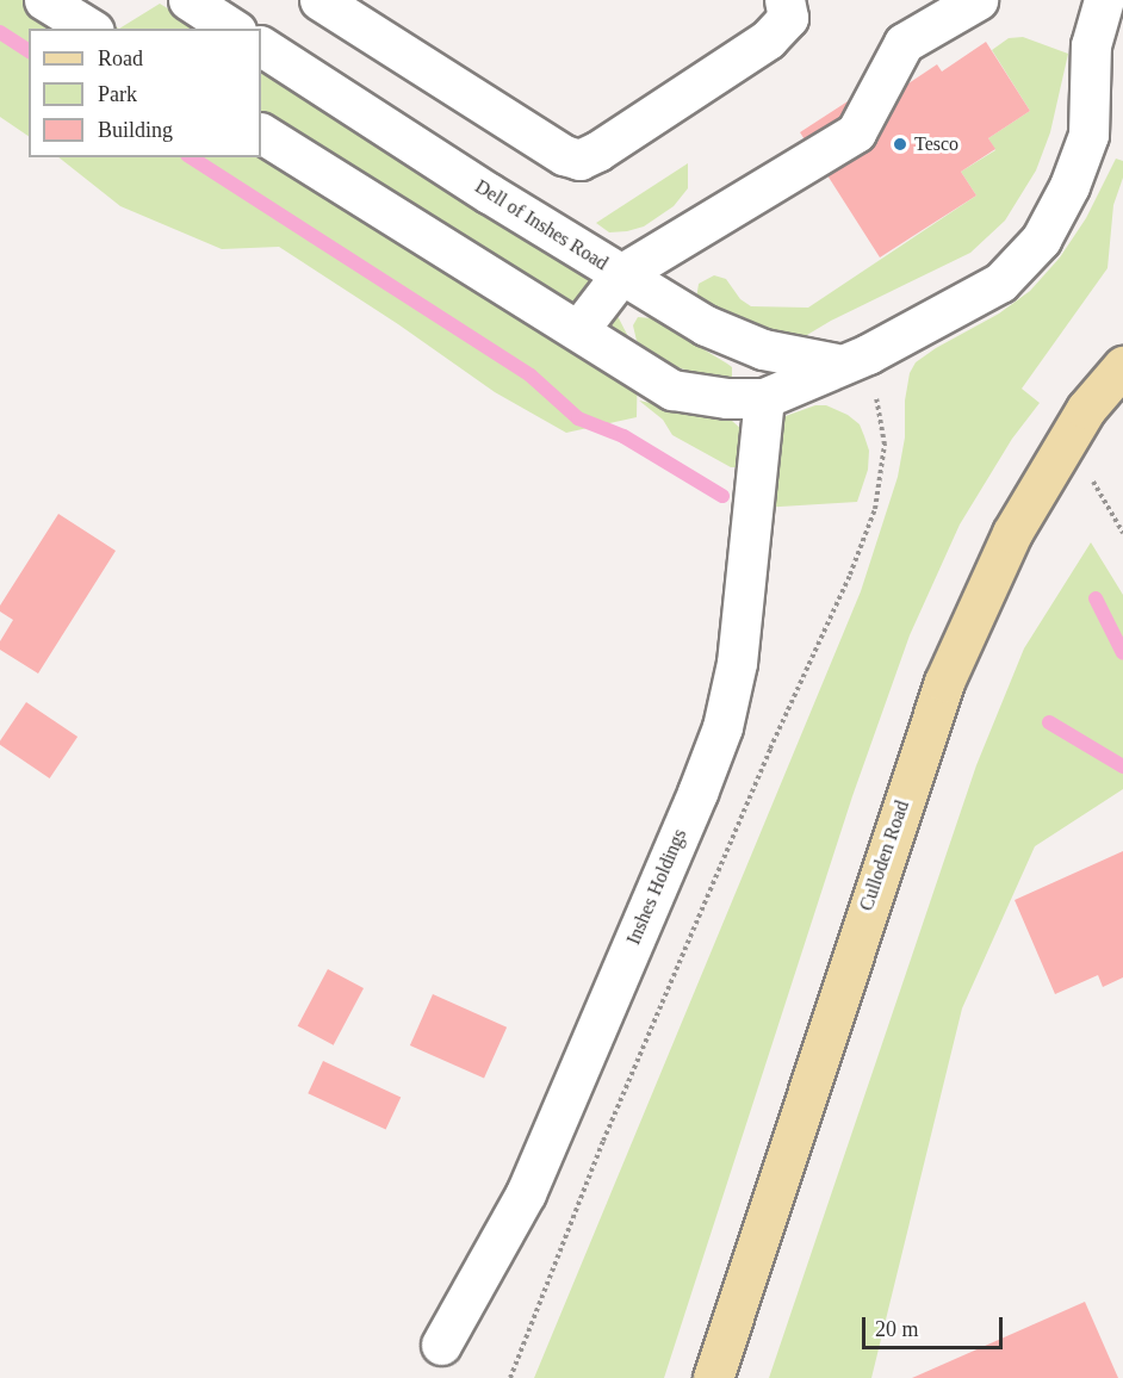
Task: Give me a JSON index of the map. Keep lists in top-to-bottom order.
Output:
{
  "streets": {
    "main road": ["Culloden Road"],
    "street": ["Dell of Inshes Road", "Inshes Holdings"]
  },
  "places": ["Tesco"],
  "legend": ["Road", "Park", "Building"],
  "scale_bar": "20 m"
}
